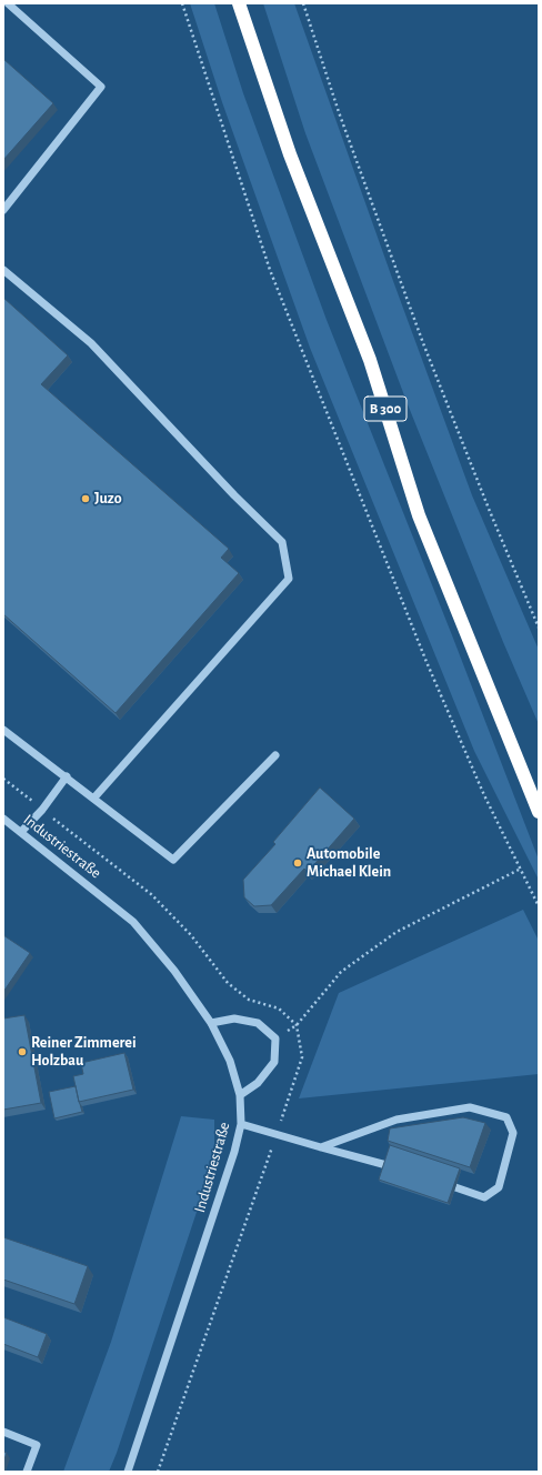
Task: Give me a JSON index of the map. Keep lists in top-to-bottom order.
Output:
{
  "streets": {
    "highway": ["B 300"],
    "street": ["Industriestraße"]
  },
  "places": ["Juzo", "Automobile Michael Klein", "Reiner Zimmerei Holzbau"]
}
